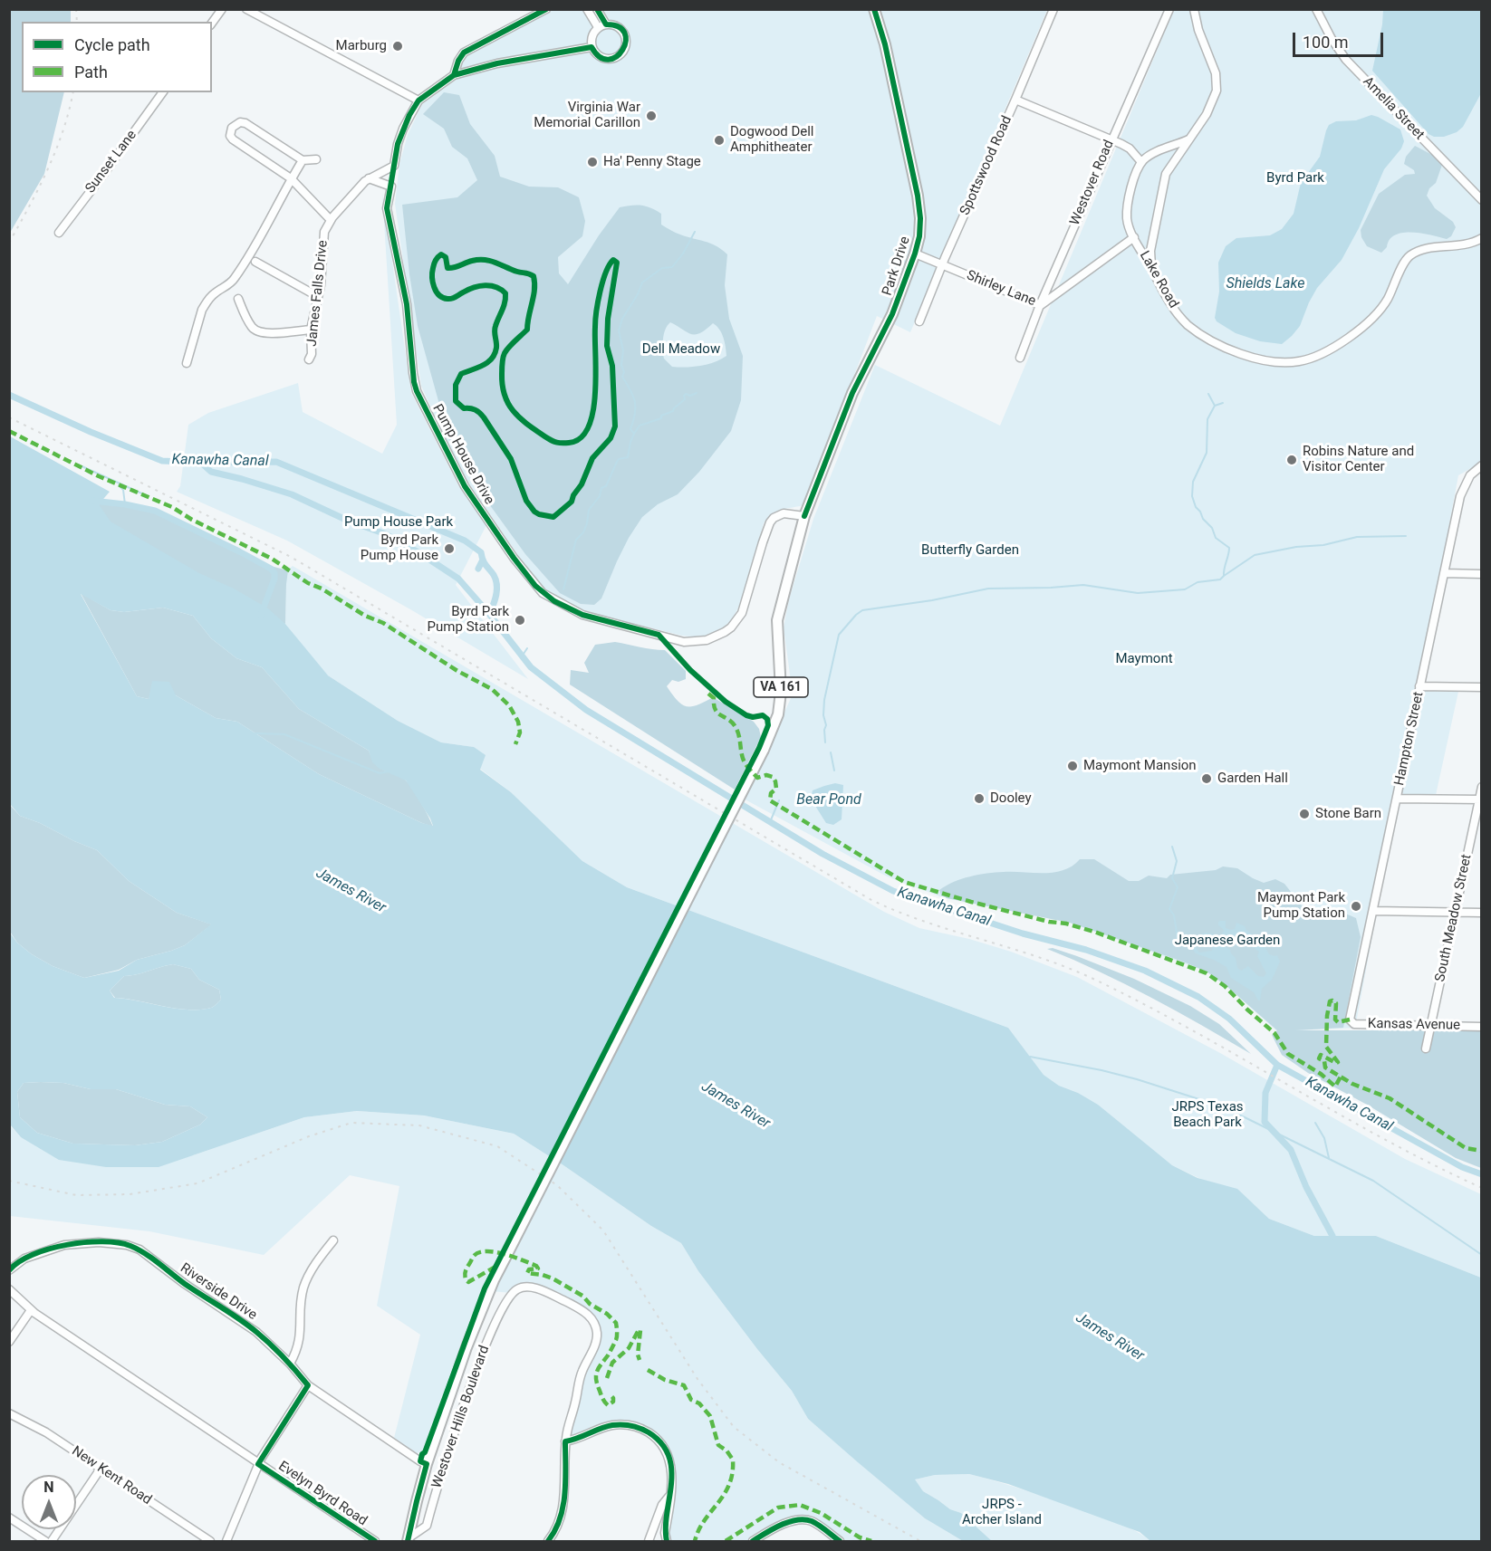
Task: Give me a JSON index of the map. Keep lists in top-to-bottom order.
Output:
{
  "streets": {
    "main road": ["Park Drive", "VA 161", "Westover Hills Boulevard"],
    "street": [
      "Amelia Street",
      "Sunset Lane",
      "Spottswood Road",
      "Westover Road",
      "Lake Road",
      "Shirley Lane",
      "James Falls Drive",
      "Pump House Drive",
      "Hampton Street",
      "South Meadow Street",
      "Kansas Avenue",
      "Riverside Drive",
      "New Kent Road",
      "Evelyn Byrd Road"
    ]
  },
  "crossings": [
    ["Spottswood Road", "Shirley Lane"],
    ["Westover Road", "Shirley Lane"],
    ["Park Drive", "Shirley Lane"],
    ["Park Drive", "Pump House Drive"],
    ["Park Drive", "Westover Hills Boulevard"],
    ["Lake Road", "Shirley Lane"],
    ["James Falls Drive", "Pump House Drive"],
    ["Hampton Street", "Kansas Avenue"],
    ["South Meadow Street", "Kansas Avenue"],
    ["Riverside Drive", "Westover Hills Boulevard"]
  ],
  "water": [
    "Shields Lake",
    "Kanawha Canal",
    "Bear Pond",
    "James River"
  ],
  "parks": [
    "Byrd Park",
    "Dell Meadow",
    "Pump House Park",
    "Butterfly Garden",
    "Maymont",
    "Japanese Garden",
    "JRPS Texas Beach Park",
    "JRPS - Archer Island"
  ],
  "places": [
    "Marburg",
    "Virginia War Memorial Carillon",
    "Dogwood Dell Amphitheater",
    "Ha' Penny Stage",
    "Robins Nature and Visitor Center",
    "Byrd Park Pump House",
    "Byrd Park Pump Station",
    "Maymont Mansion",
    "Garden Hall",
    "Dooley",
    "Stone Barn",
    "Maymont Park Pump Station"
  ],
  "legend": ["Cycle path", "Path"],
  "scale_bar": "100 m",
  "north": "top"
}
